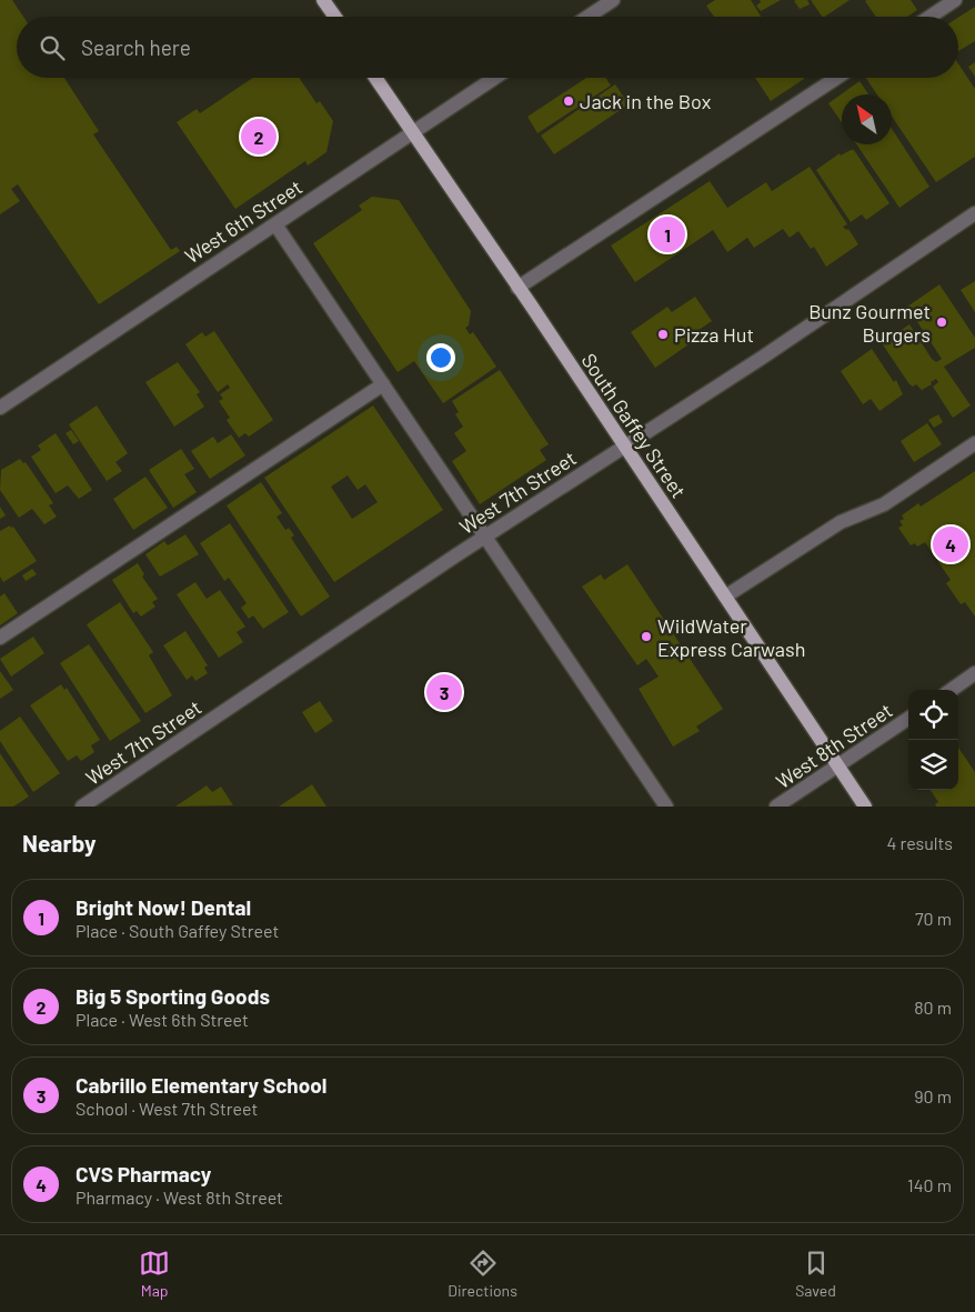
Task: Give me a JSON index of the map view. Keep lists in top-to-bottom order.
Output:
{
  "streets": {
    "main road": ["South Gaffey Street"],
    "street": ["West 6th Street", "West 7th Street", "West 8th Street"]
  },
  "crossings": [
    ["West 6th Street", "South Gaffey Street"],
    ["South Gaffey Street", "West 7th Street"],
    ["South Gaffey Street", "West 8th Street"]
  ],
  "places": [
    "Jack in the Box",
    "Bunz Gourmet Burgers",
    "Pizza Hut",
    "WildWater Express Carwash"
  ],
  "north": "top left",
  "page": {
    "search": "Search here",
    "pins": [
      "2",
      "1",
      "4",
      "3"
    ],
    "heading": ["Nearby", "4 results"],
    "list": [
      {
        "mark": "1",
        "name": "Bright Now! Dental",
        "note": "Place · South Gaffey Street",
        "value": "70 m"
      },
      {
        "mark": "2",
        "name": "Big 5 Sporting Goods",
        "note": "Place · West 6th Street",
        "value": "80 m"
      },
      {
        "mark": "3",
        "name": "Cabrillo Elementary School",
        "note": "School · West 7th Street",
        "value": "90 m"
      },
      {
        "mark": "4",
        "name": "CVS Pharmacy",
        "note": "Pharmacy · West 8th Street",
        "value": "140 m"
      }
    ],
    "nav": ["Map", "Directions", "Saved"]
  }
}
